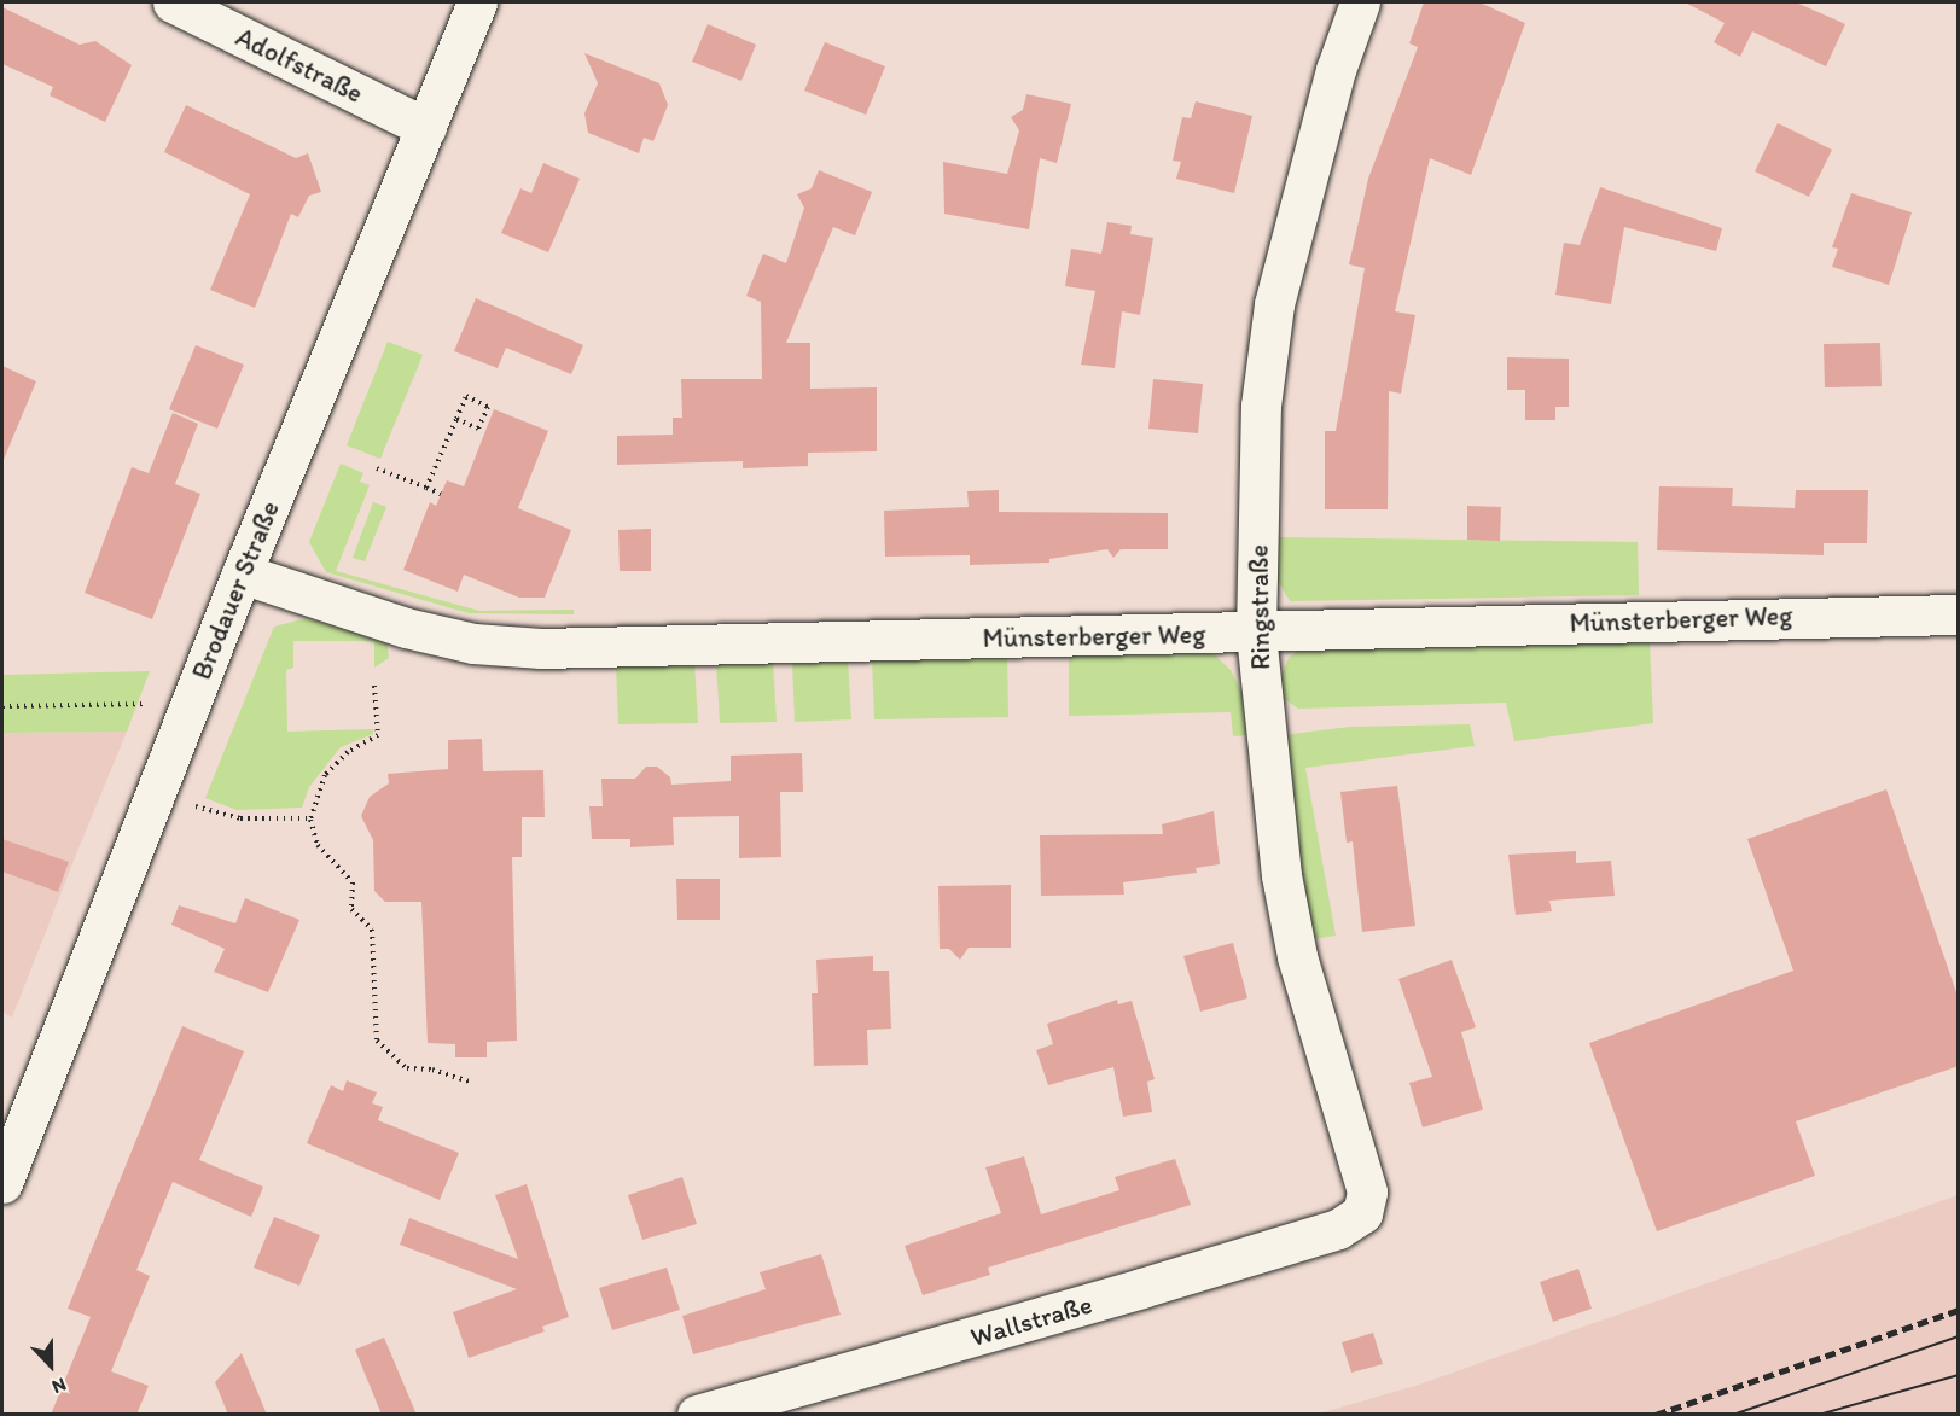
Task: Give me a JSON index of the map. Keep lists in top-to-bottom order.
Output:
{
  "streets": {
    "street": [
      "Adolfstraße",
      "Brodauer Straße",
      "Ringstraße",
      "Münsterberger Weg",
      "Wallstraße"
    ]
  },
  "crossings": [
    ["Adolfstraße", "Brodauer Straße"],
    ["Brodauer Straße", "Münsterberger Weg"],
    ["Ringstraße", "Münsterberger Weg"],
    ["Ringstraße", "Wallstraße"]
  ],
  "north": "bottom"
}
